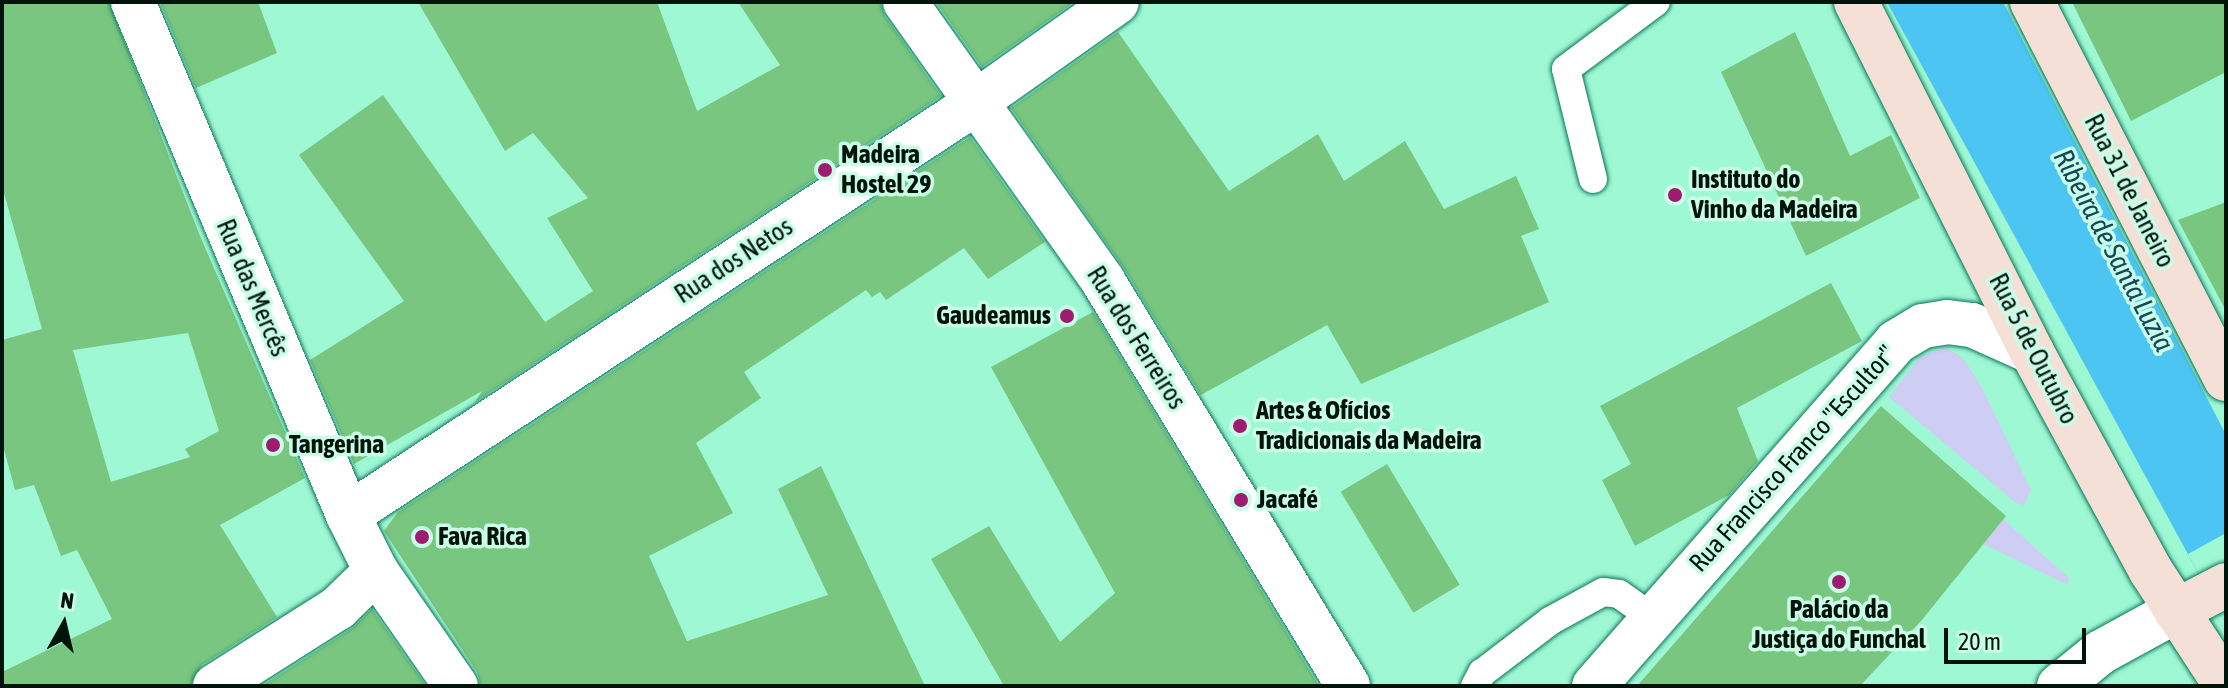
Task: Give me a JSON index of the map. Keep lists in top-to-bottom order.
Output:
{
  "streets": {
    "main road": ["Rua 31 de Janeiro", "Rua 5 de Outubro"],
    "street": [
      "Rua dos Netos",
      "Rua das Mercês",
      "Rua dos Ferreiros",
      "Rua Francisco Franco \"Escultor\""
    ]
  },
  "crossings": [
    ["Rua dos Netos", "Rua das Mercês"],
    ["Rua dos Netos", "Rua dos Ferreiros"],
    ["Rua 5 de Outubro", "Rua Francisco Franco \"Escultor\""]
  ],
  "water": ["Ribeira de Santa Luzia"],
  "places": [
    "Madeira Hostel 29",
    "Instituto do Vinho da Madeira",
    "Gaudeamus",
    "Artes & Ofícios Tradicionais da Madeira",
    "Tangerina",
    "Jacafé",
    "Fava Rica",
    "Palácio da Justiça do Funchal"
  ],
  "scale_bar": "20 m",
  "north": "top"
}
